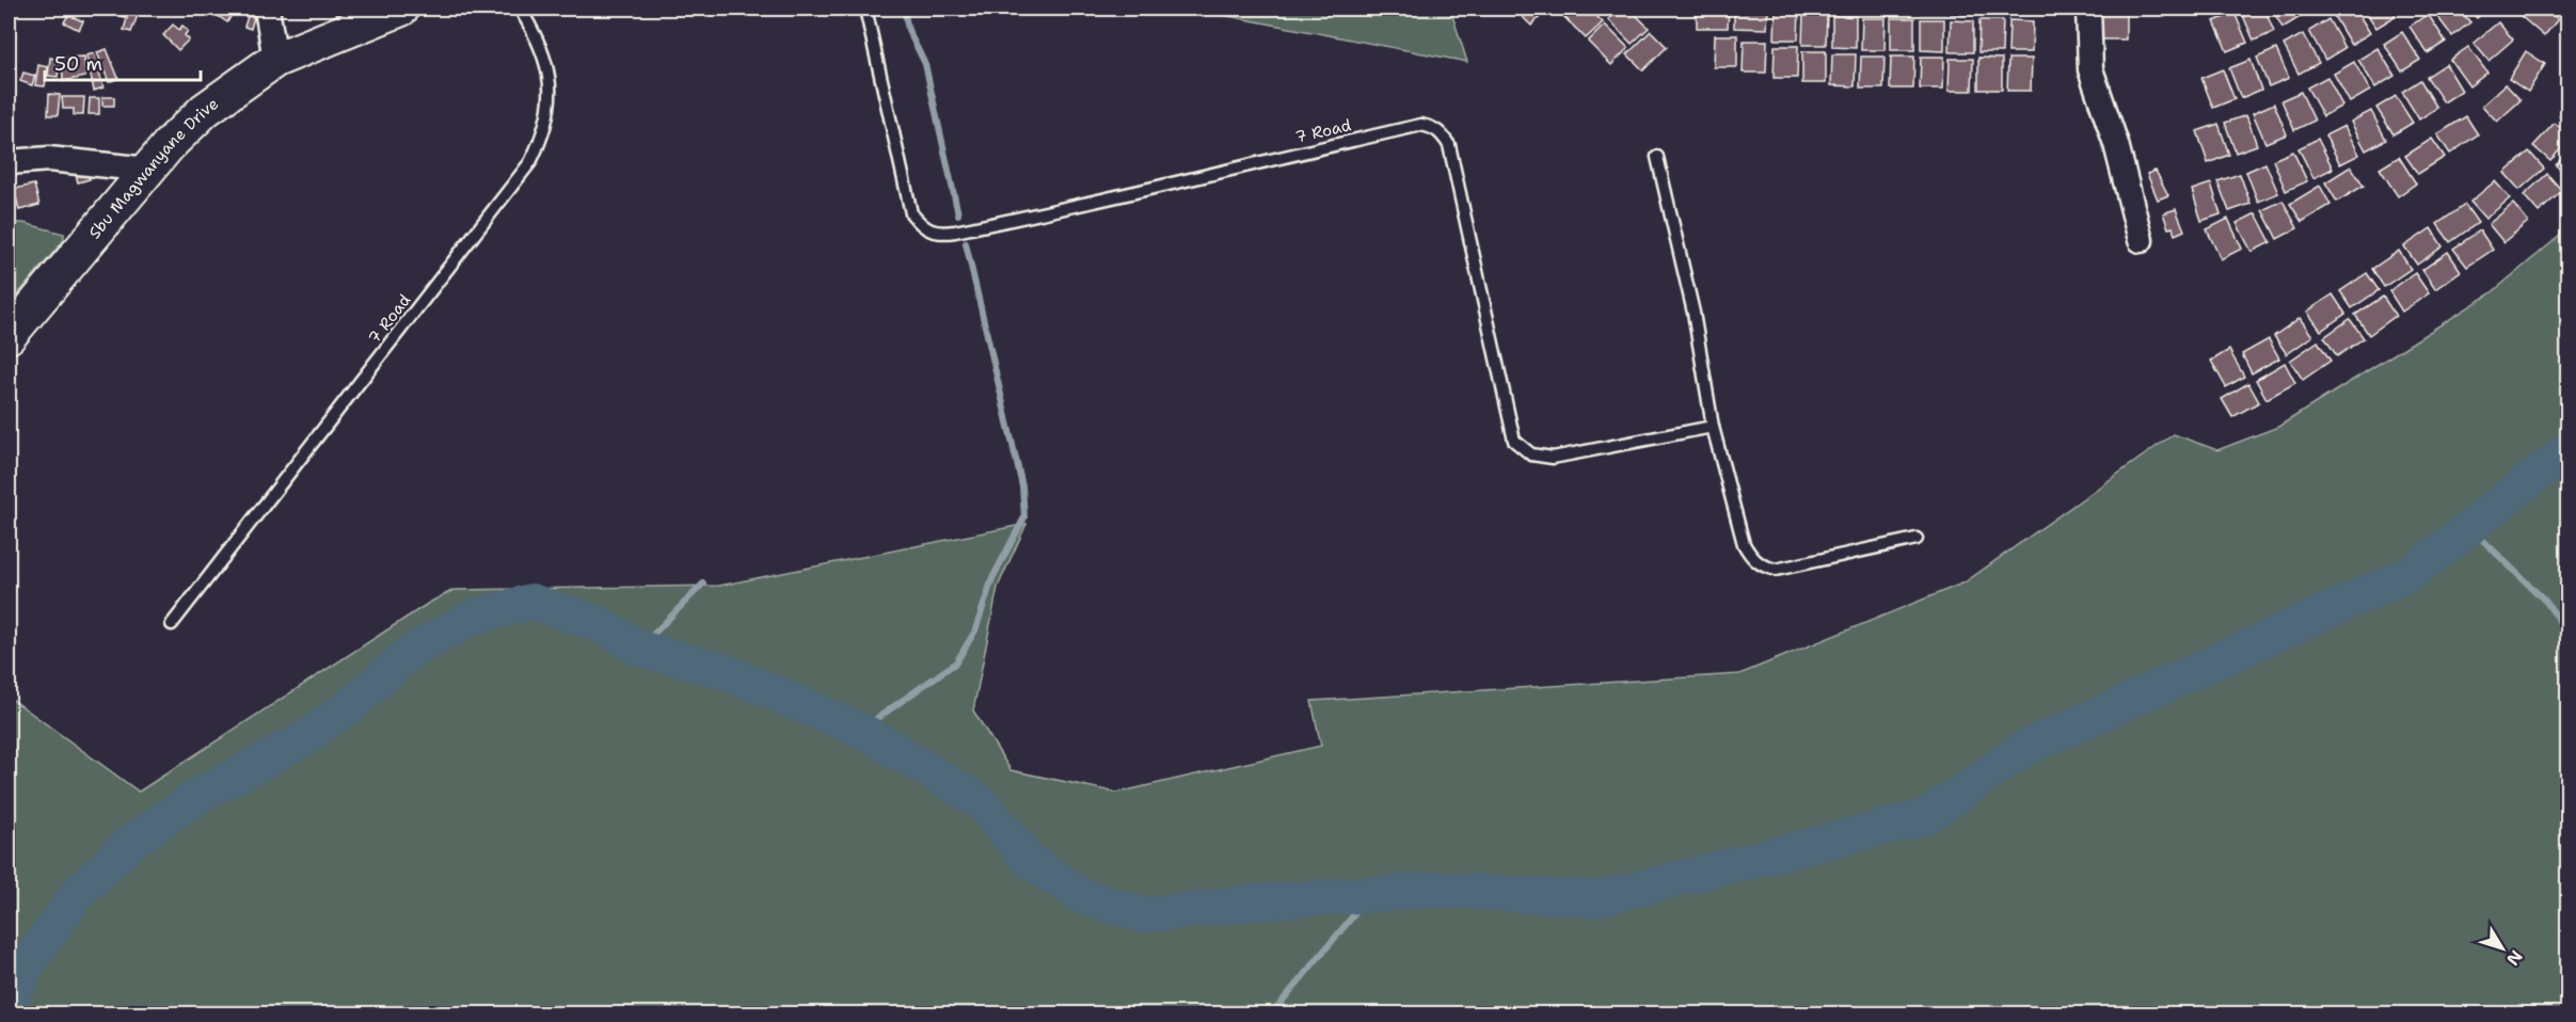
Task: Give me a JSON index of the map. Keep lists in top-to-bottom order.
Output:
{
  "streets": {
    "main road": ["Sbu Magwanyane Drive"],
    "lane": ["7 Road"]
  },
  "scale_bar": "50 m",
  "north": "bottom right"
}
